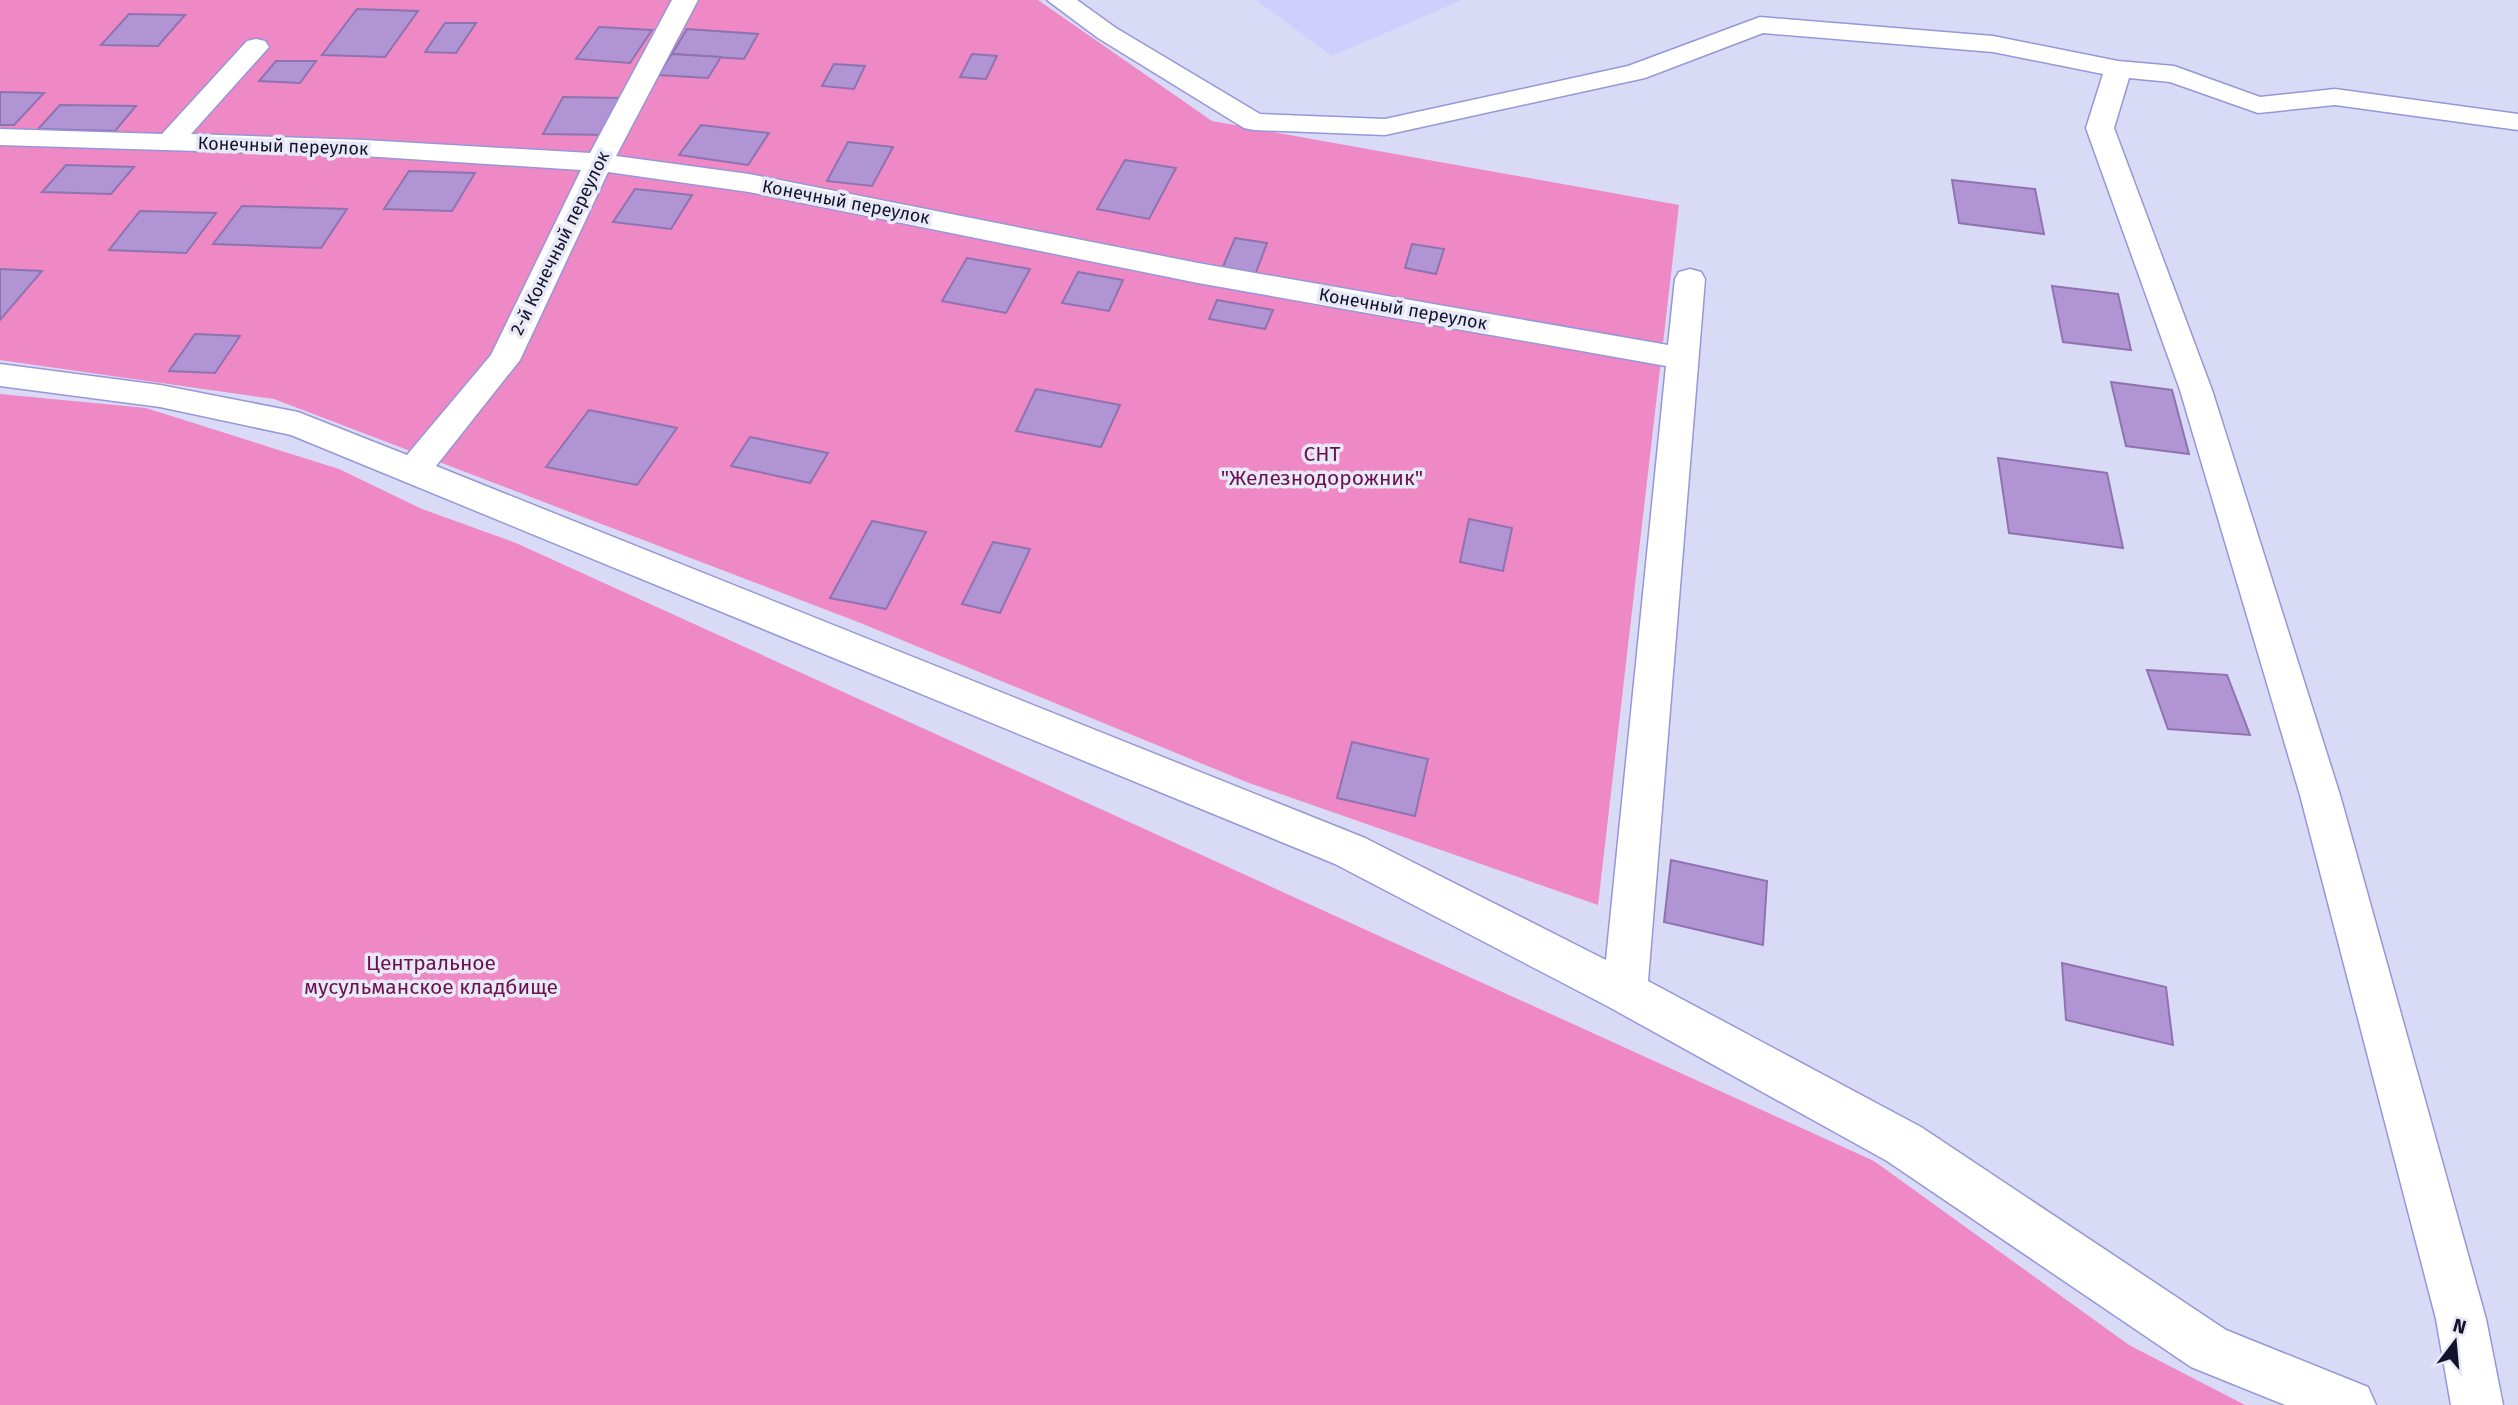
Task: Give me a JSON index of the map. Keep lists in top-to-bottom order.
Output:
{
  "streets": {
    "street": ["Конечный переулок", "2-й Конечный переулок"]
  },
  "crossings": [
    ["Конечный переулок", "2-й Конечный переулок"]
  ],
  "parks": ["СНТ \"Железнодорожник\"", "Центральное мусульманское кладбище"],
  "north": "top"
}
